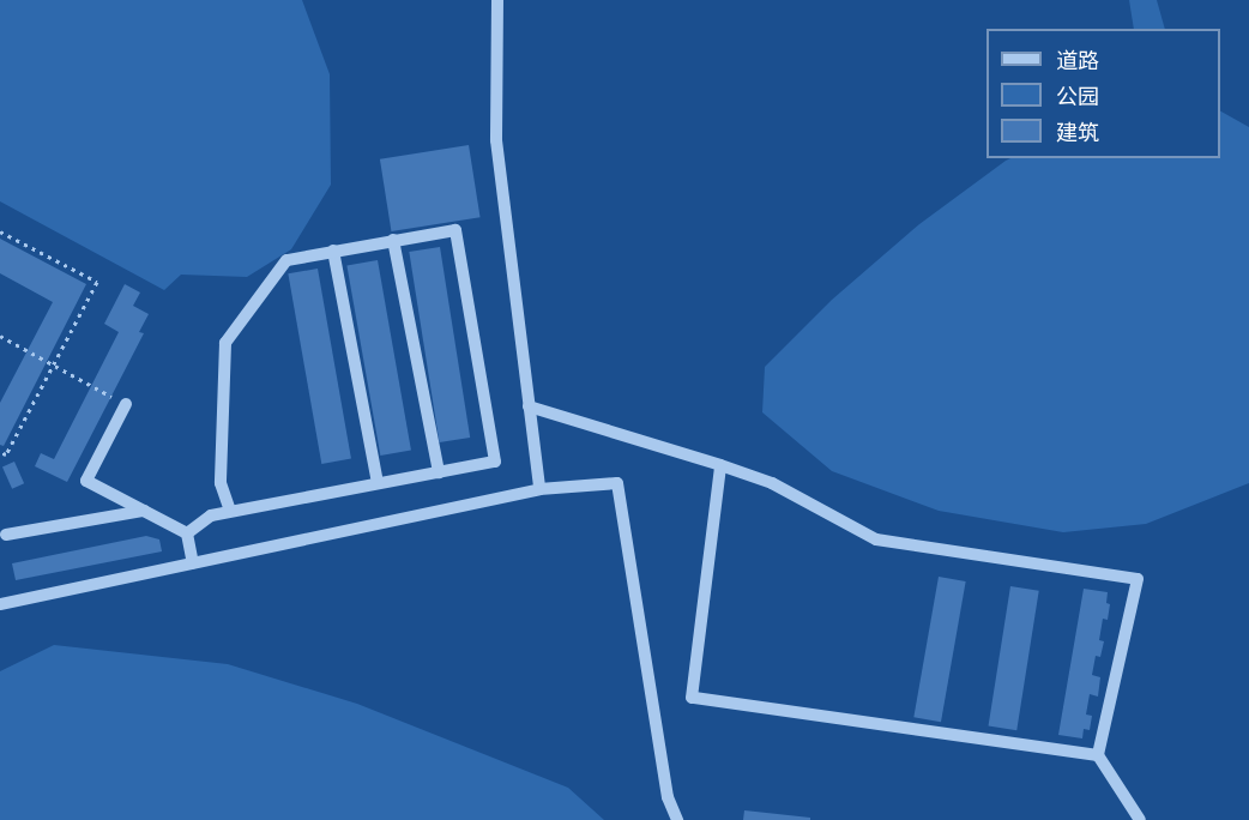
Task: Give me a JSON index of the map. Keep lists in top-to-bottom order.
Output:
{
  "legend": ["道路", "公园", "建筑"]
}
